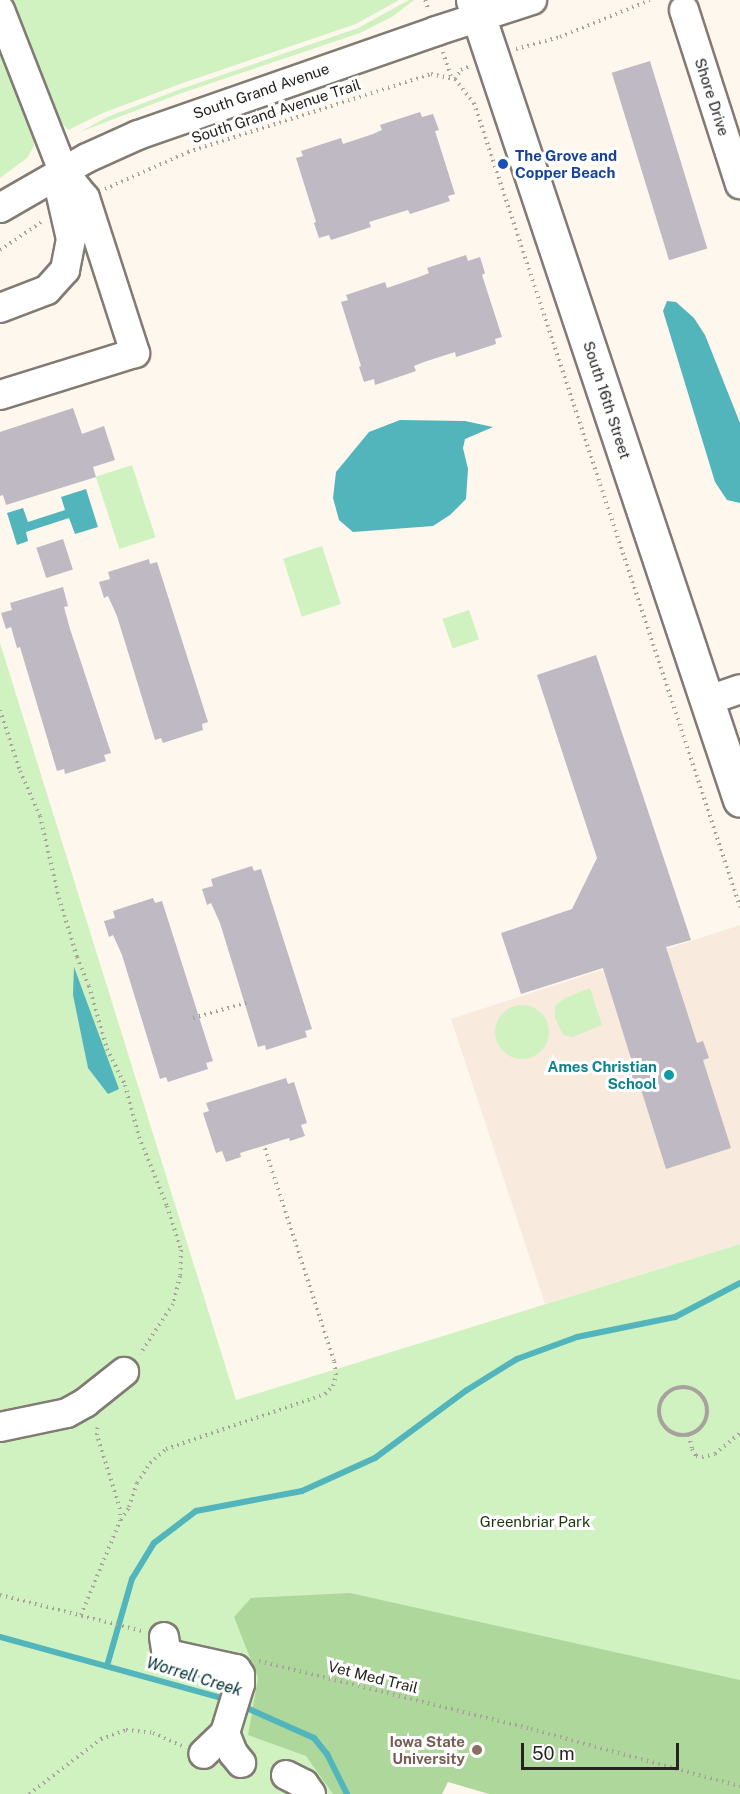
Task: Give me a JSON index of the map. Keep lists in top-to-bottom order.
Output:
{
  "streets": {
    "main road": ["South 16th Street"],
    "street": ["South Grand Avenue", "Shore Drive"],
    "path": ["South Grand Avenue Trail", "Vet Med Trail"]
  },
  "crossings": [
    ["South Grand Avenue", "South 16th Street"]
  ],
  "water": ["Worrell Creek"],
  "parks": ["Greenbriar Park"],
  "places": ["The Grove and Copper Beach", "Ames Christian School", "Iowa State University"],
  "scale_bar": "50 m"
}
